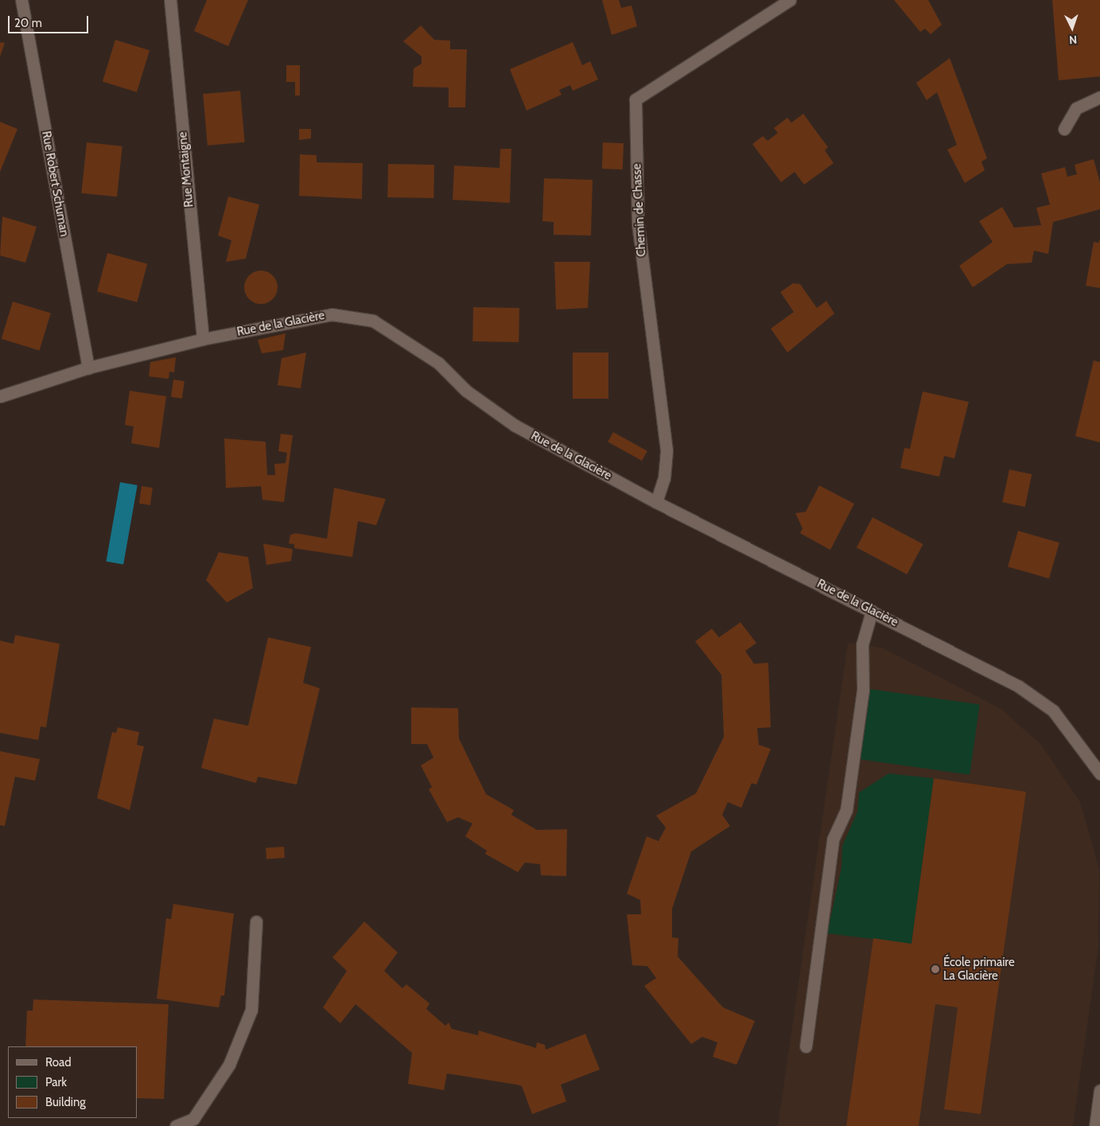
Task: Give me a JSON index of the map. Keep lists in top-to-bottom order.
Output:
{
  "streets": {
    "street": [
      "Rue Montaigne",
      "Rue Robert Schuman",
      "Chemin de Chasse",
      "Rue de la Glacière"
    ]
  },
  "crossings": [
    ["Rue Montaigne", "Rue de la Glacière"],
    ["Rue Robert Schuman", "Rue de la Glacière"],
    ["Chemin de Chasse", "Rue de la Glacière"]
  ],
  "places": ["École primaire La Glacière"],
  "legend": ["Road", "Park", "Building"],
  "scale_bar": "20 m",
  "north": "bottom"
}
